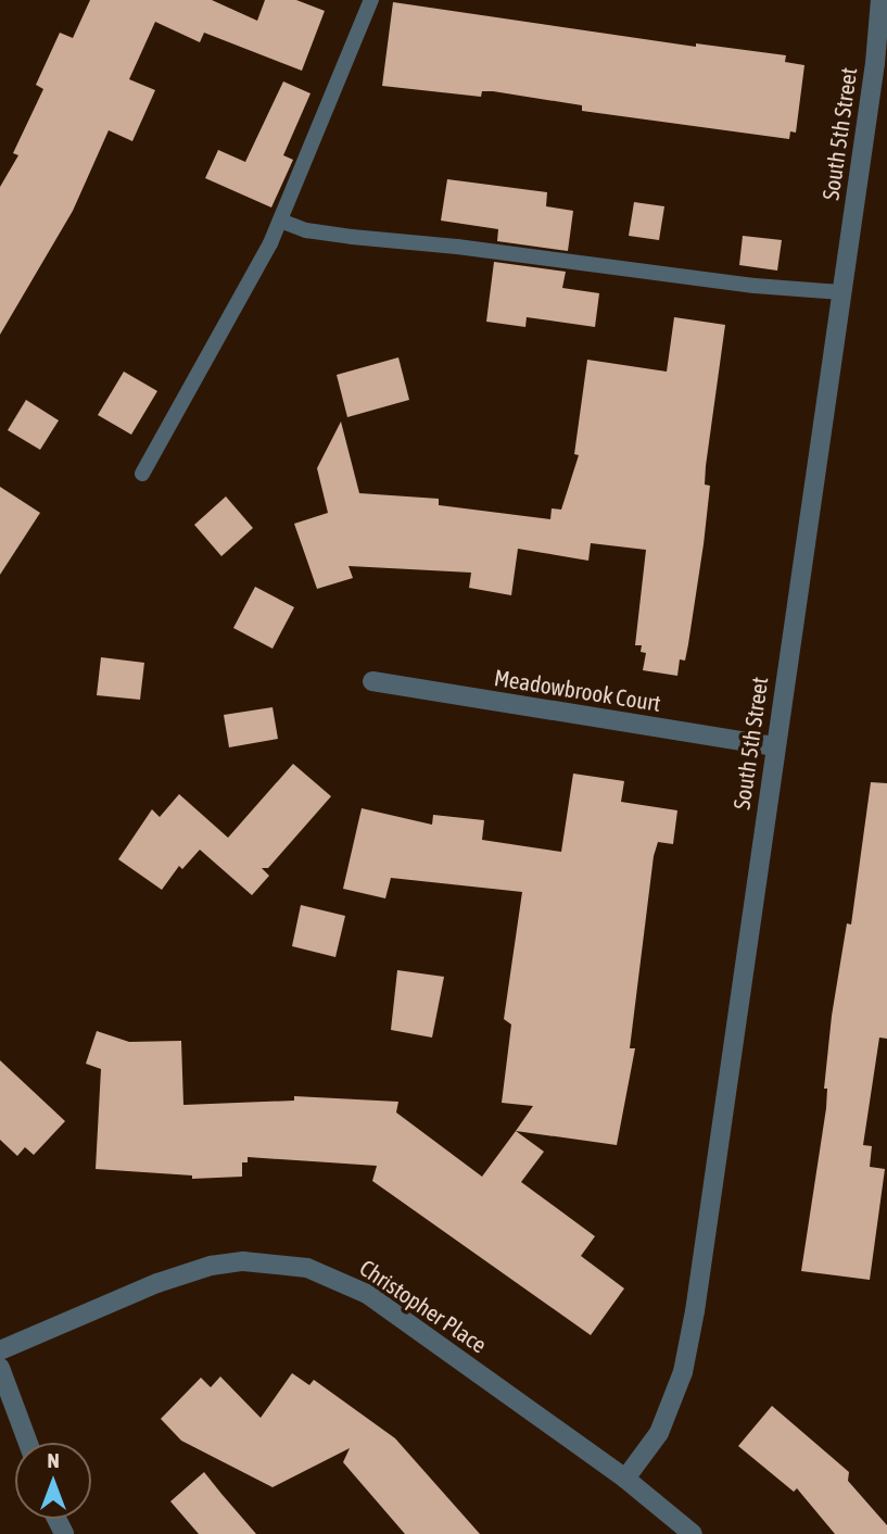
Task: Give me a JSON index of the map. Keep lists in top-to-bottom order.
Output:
{
  "streets": {
    "street": ["South 5th Street", "Meadowbrook Court", "Christopher Place"]
  },
  "crossings": [
    ["South 5th Street", "Meadowbrook Court"],
    ["South 5th Street", "Christopher Place"]
  ],
  "north": "top"
}
